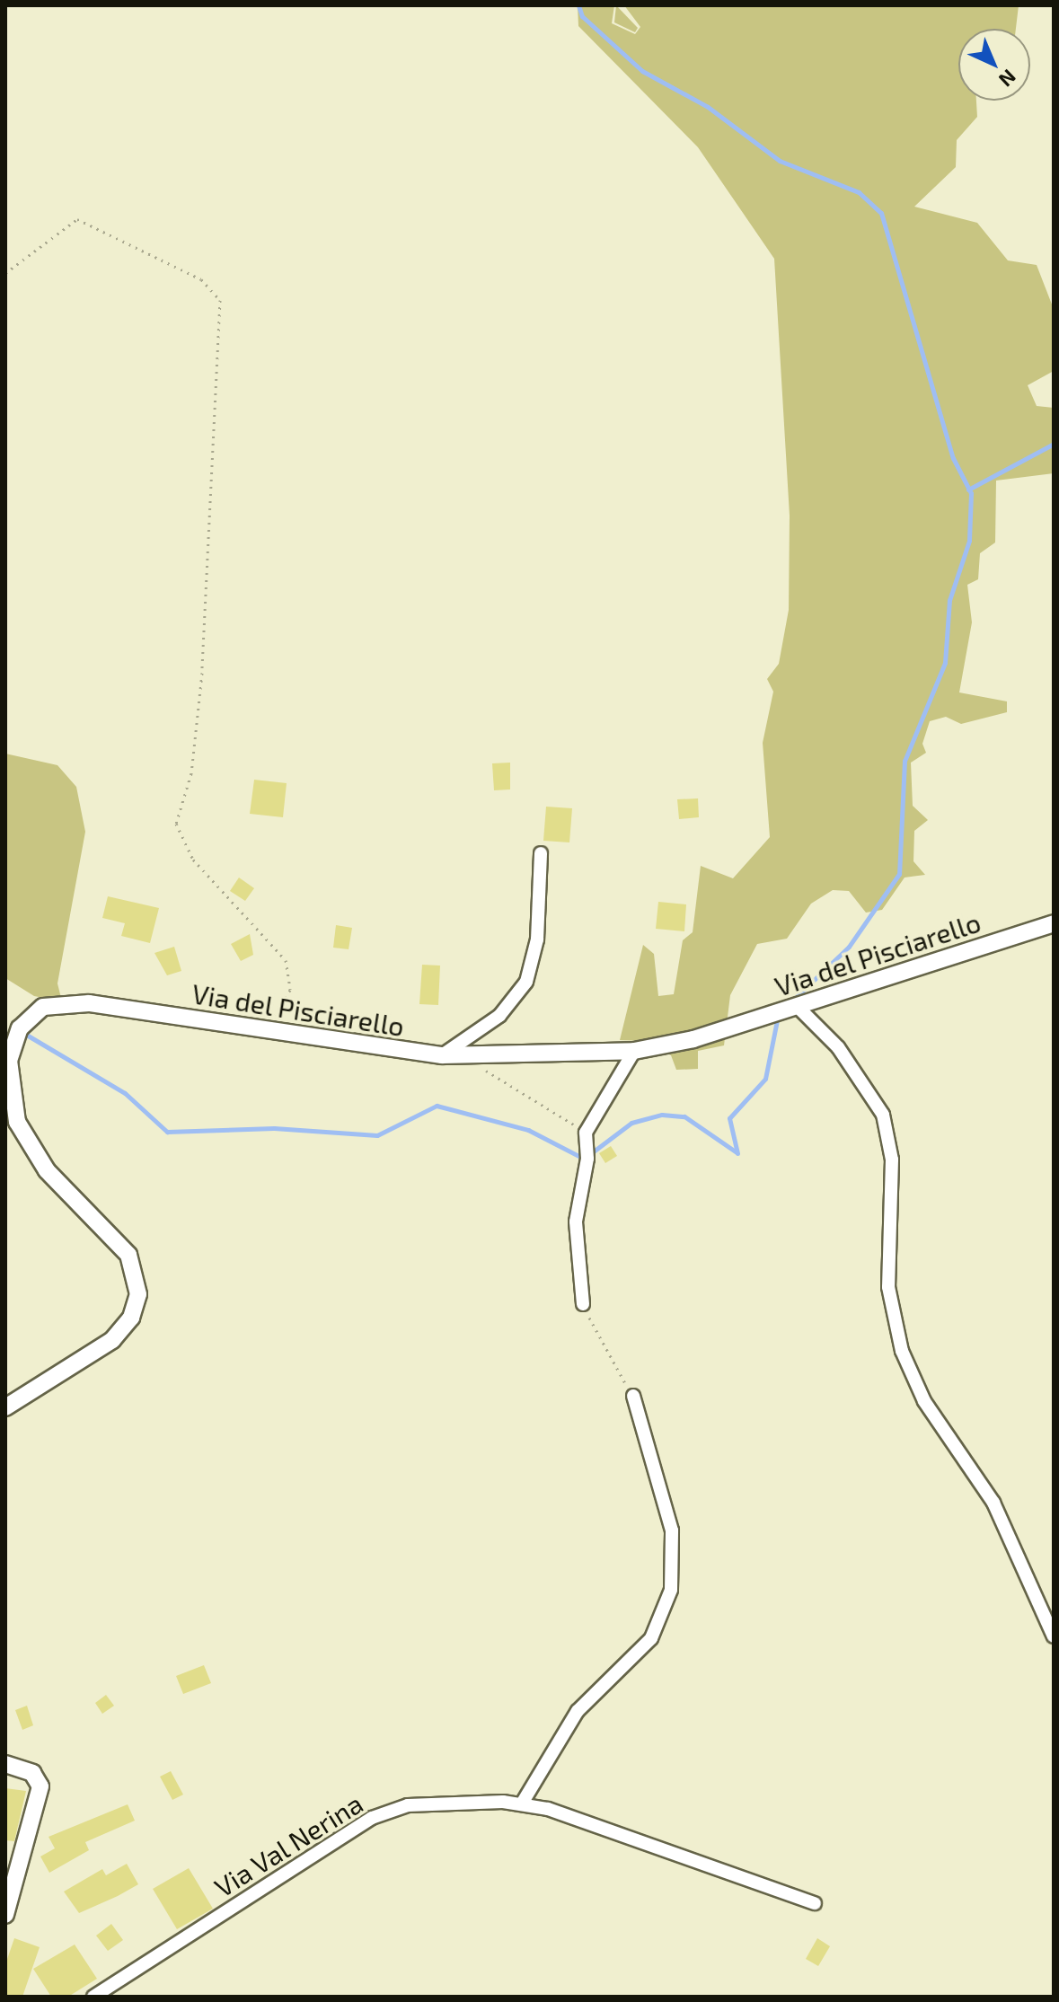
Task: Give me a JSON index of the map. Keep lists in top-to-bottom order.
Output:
{
  "streets": {
    "street": ["Via del Pisciarello", "Via Val Nerina"]
  },
  "north": "bottom right"
}
